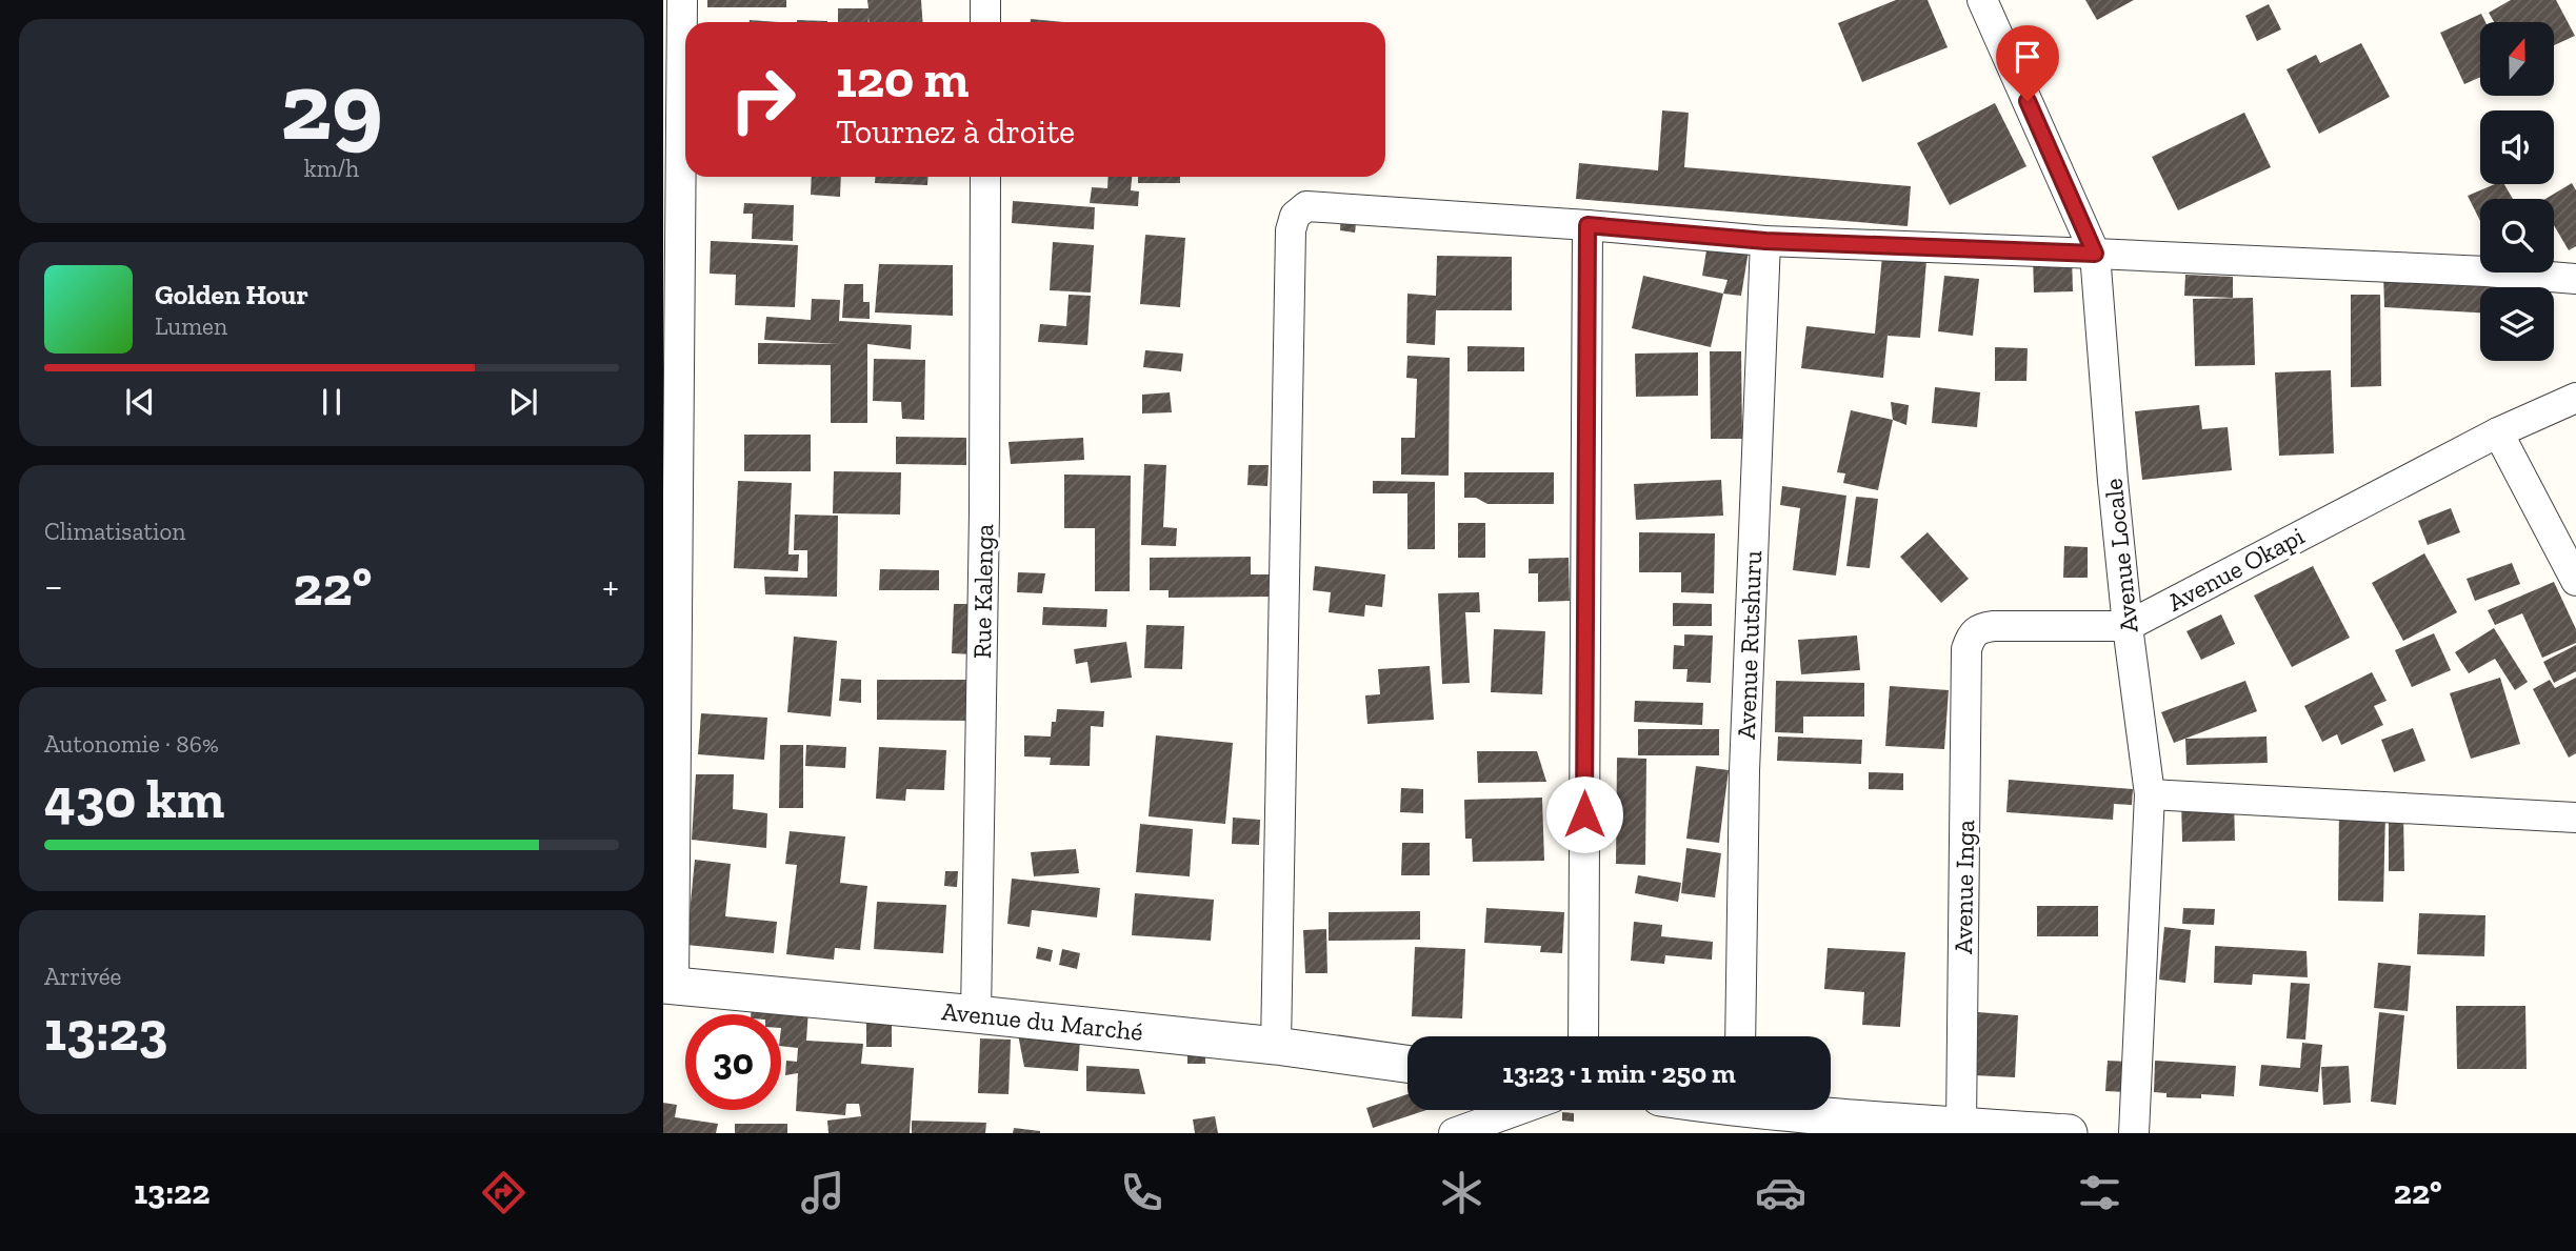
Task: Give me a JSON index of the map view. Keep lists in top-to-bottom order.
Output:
{
  "streets": {
    "street": [
      "Avenue Locale",
      "Avenue Okapi",
      "Rue Kalenga",
      "Avenue Rutshuru",
      "Avenue Inga",
      "Avenue du Marché"
    ]
  },
  "crossings": [
    ["Avenue Locale", "Avenue Okapi"],
    ["Avenue Okapi", "Avenue Inga"],
    ["Rue Kalenga", "Avenue du Marché"]
  ],
  "north": "top",
  "page": {
    "tile": [
      ["29", "km/h"],
      "Climatisation",
      ["Autonomie · 86%", "430 km"],
      ["Arrivée", "13:23"]
    ],
    "turn": ["120 m", "Tournez à droite"],
    "song": ["Golden Hour", "Lumen"],
    "heat": ["−", "22°", "+"],
    "limit": "30",
    "trip": "13:23 · 1 min · 250 m",
    "tabs": ["13:22", "22°"]
  }
}
